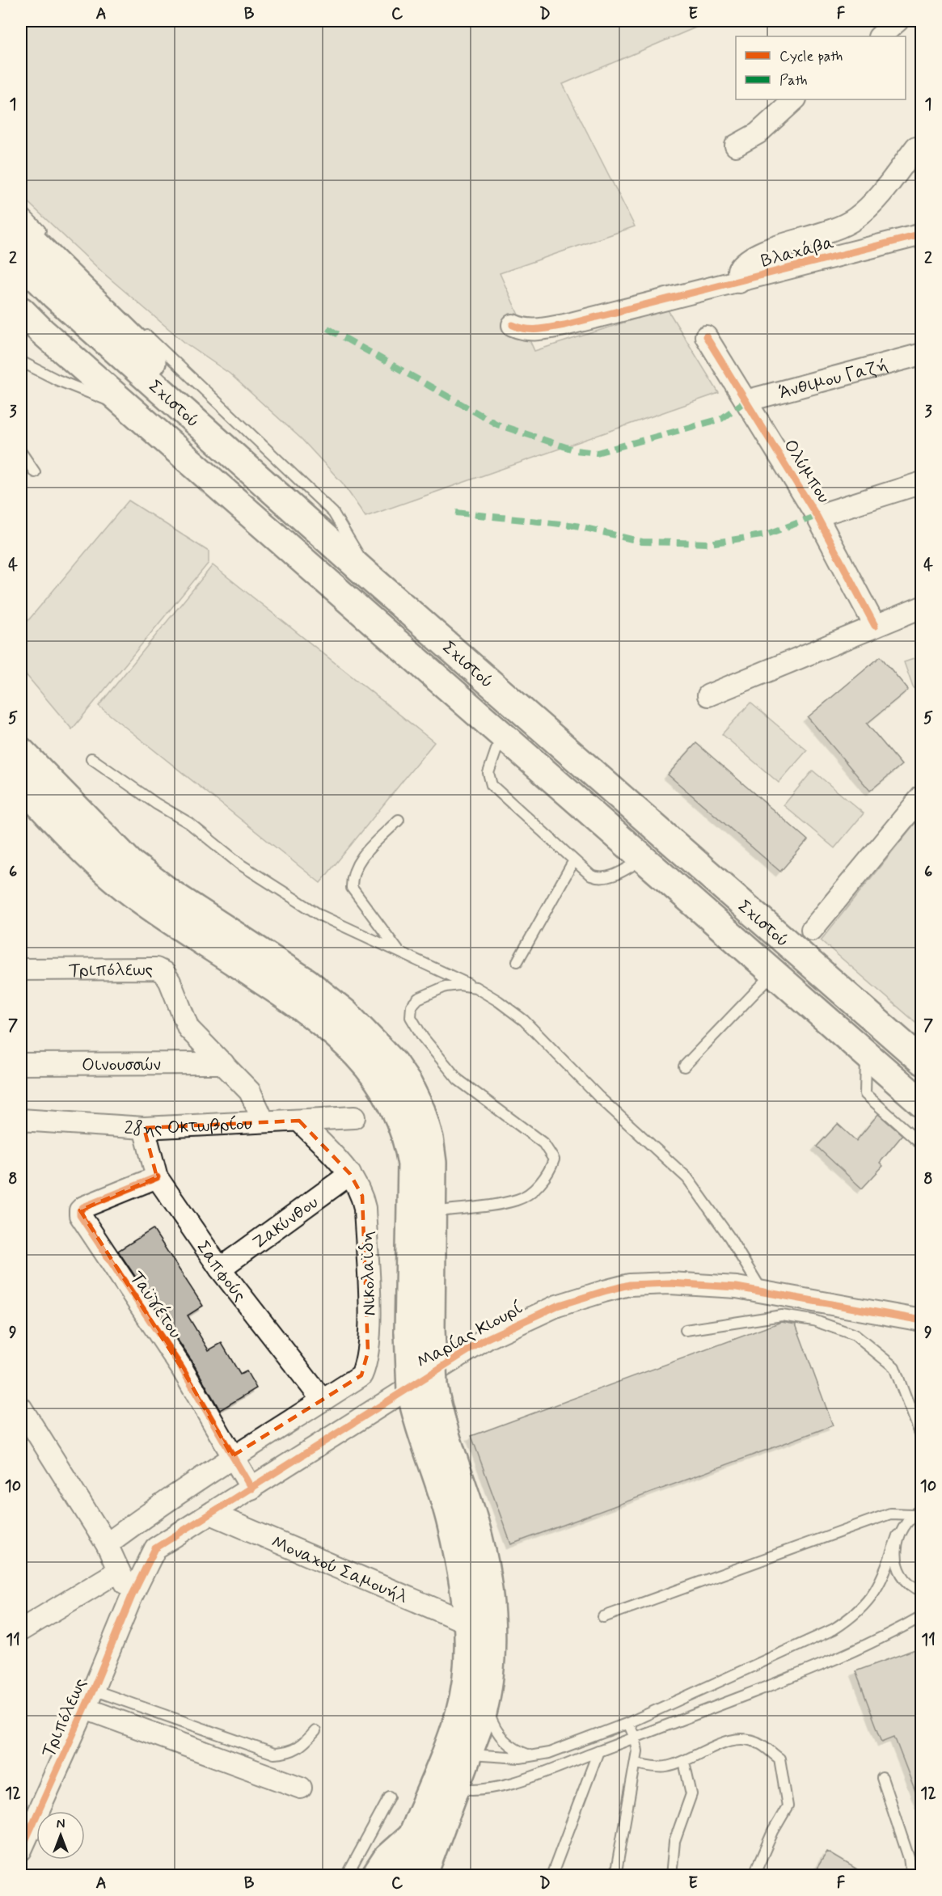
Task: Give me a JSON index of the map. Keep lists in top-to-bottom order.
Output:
{
  "streets": {
    "main road": ["Σχιστού"],
    "street": [
      "Βλαχάβα",
      "Άνθιμου Γαζή",
      "Ολύμπου",
      "Τριπόλεως",
      "Οινουσσών",
      "28ης Οκτωβρίου",
      "Ζακύνθου",
      "Σαπφούς",
      "Νικολαϊδη",
      "Ταϋγέτου",
      "Μαρίας Κιουρί",
      "Μοναχού Σαμουήλ"
    ]
  },
  "crossings": [
    ["Άνθιμου Γαζή", "Ολύμπου"],
    ["Τριπόλεως", "Οινουσσών"],
    ["Τριπόλεως", "28ης Οκτωβρίου"],
    ["Τριπόλεως", "Μαρίας Κιουρί"],
    ["28ης Οκτωβρίου", "Σαπφούς"],
    ["Ζακύνθου", "Σαπφούς"],
    ["Ζακύνθου", "Νικολαϊδη"],
    ["Σαπφούς", "Νικολαϊδη"],
    ["Σαπφούς", "Ταϋγέτου"],
    ["Ταϋγέτου", "Μαρίας Κιουρί"],
    ["Μαρίας Κιουρί", "Μοναχού Σαμουήλ"]
  ],
  "legend": ["Cycle path", "Path"],
  "north": "top",
  "grid": {
    "columns": [
      "A",
      "B",
      "C",
      "D",
      "E",
      "F"
    ],
    "rows": [
      "1",
      "2",
      "3",
      "4",
      "5",
      "6",
      "7",
      "8",
      "9",
      "10",
      "11",
      "12"
    ]
  }
}
